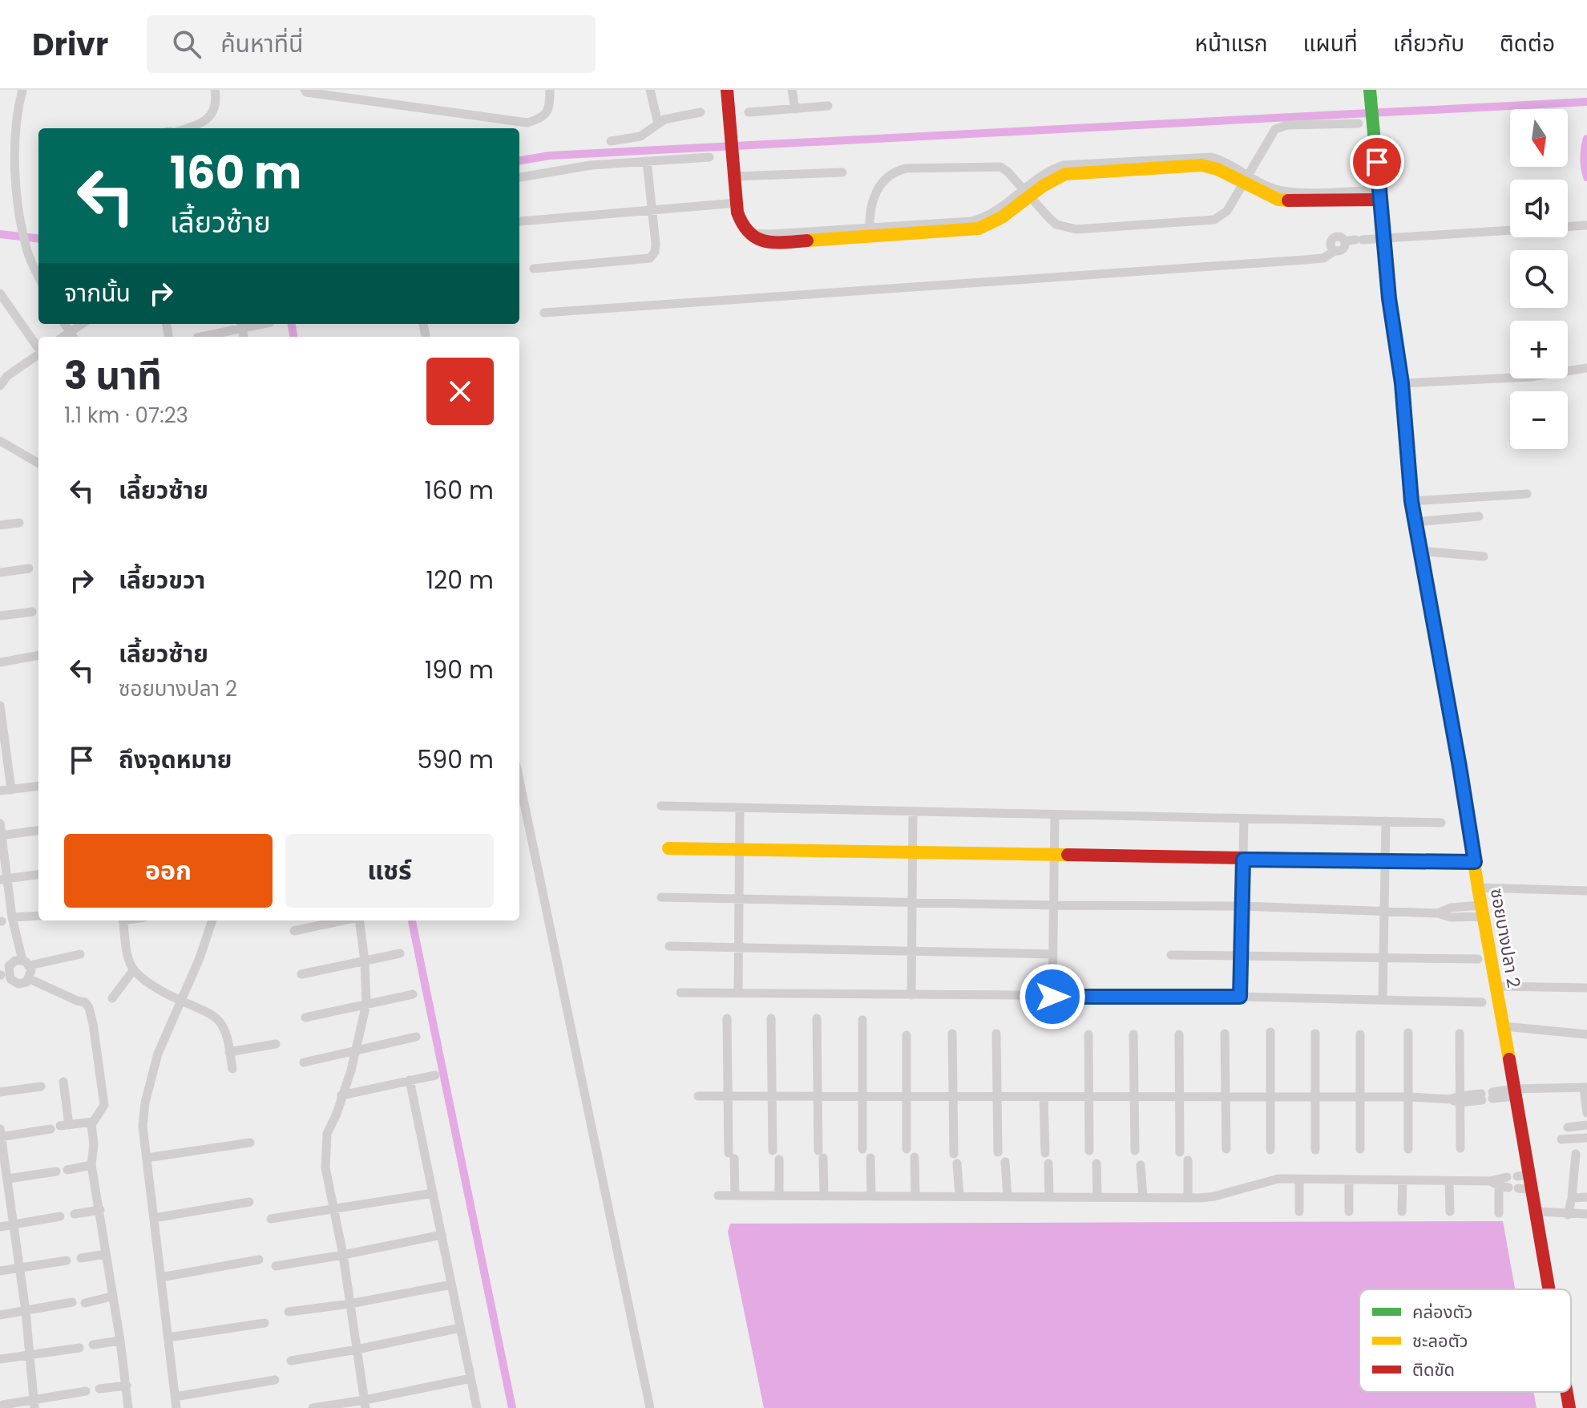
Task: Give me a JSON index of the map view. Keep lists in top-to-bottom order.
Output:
{
  "streets": {
    "street": ["ซอยบางปลา 2"]
  },
  "legend": ["คล่องตัว", "ชะลอตัว", "ติดขัด"],
  "north": "bottom",
  "page": {
    "header": "Drivr",
    "search": "ค้นหาที่นี่",
    "nav": [
      "หน้าแรก",
      "แผนที่",
      "เกี่ยวกับ",
      "ติดต่อ"
    ],
    "map_buttons": ["+", "−"],
    "turn": ["160 m", "เลี้ยวซ้าย"],
    "then": "จากนั้น",
    "heading": ["3 นาที", "1.1 km · 07:23"],
    "list": [
      {
        "name": "เลี้ยวซ้าย",
        "value": "160 m"
      },
      {
        "name": "เลี้ยวขวา",
        "value": "120 m"
      },
      {
        "name": "เลี้ยวซ้าย",
        "note": "ซอยบางปลา 2",
        "value": "190 m"
      },
      {
        "name": "ถึงจุดหมาย",
        "value": "590 m"
      }
    ],
    "buttons": ["ออก", "แชร์"]
  }
}
